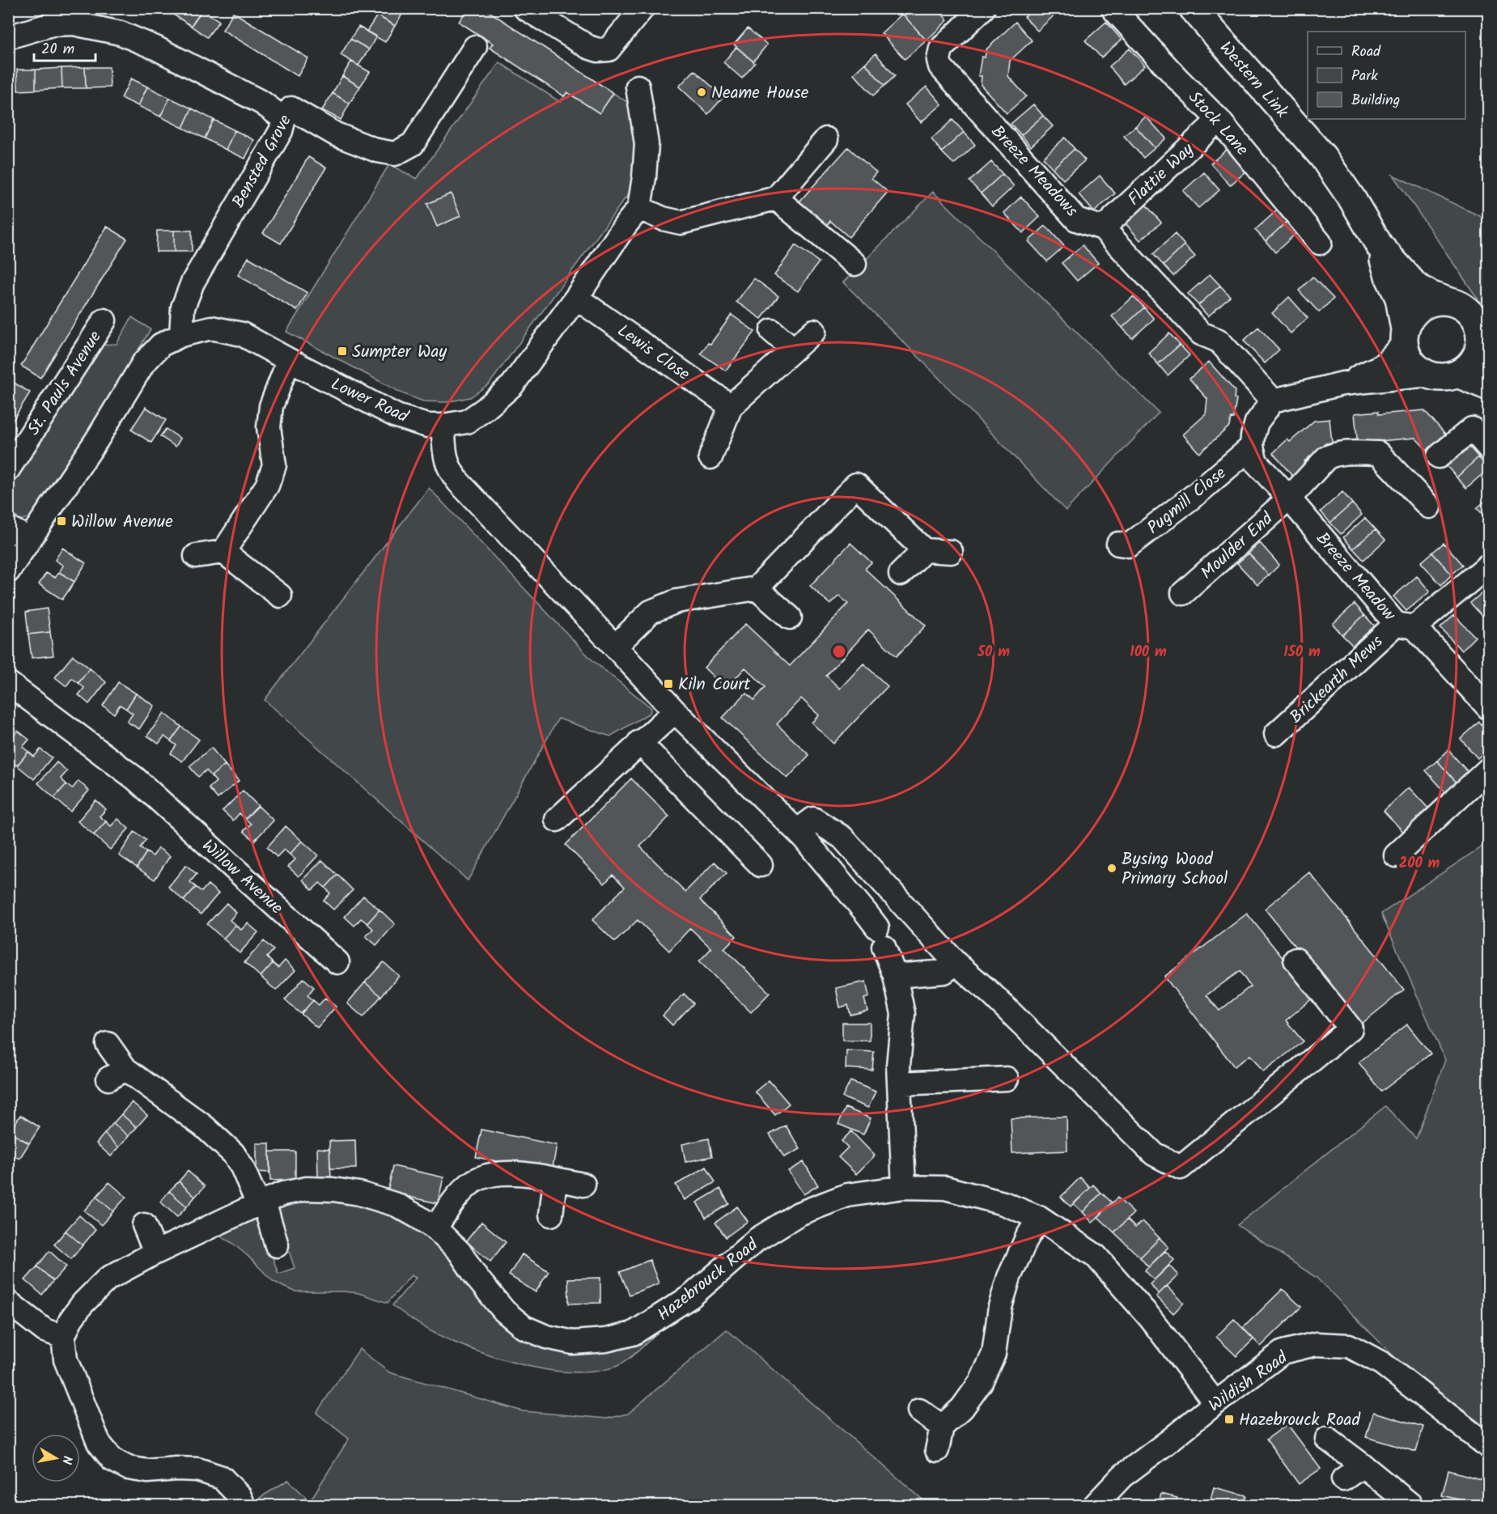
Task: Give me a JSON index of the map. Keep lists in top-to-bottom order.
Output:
{
  "streets": {
    "main road": ["Western Link"],
    "street": [
      "Stock Lane",
      "Bensted Grove",
      "Breeze Meadows",
      "Flattie Way",
      "Lewis Close",
      "St. Pauls Avenue",
      "Lower Road",
      "Pugmill Close",
      "Moulder End",
      "Breeze Meadow",
      "Brickearth Mews",
      "Willow Avenue",
      "Hazebrouck Road",
      "Wildish Road"
    ]
  },
  "crossings": [
    ["Stock Lane", "Flattie Way"],
    ["Bensted Grove", "Lower Road"],
    ["Breeze Meadows", "Flattie Way"],
    ["Lewis Close", "Lower Road"],
    ["Pugmill Close", "Breeze Meadow"],
    ["Moulder End", "Breeze Meadow"],
    ["Breeze Meadow", "Brickearth Mews"],
    ["Hazebrouck Road", "Wildish Road"]
  ],
  "places": {
    "other": ["Neame House", "Bysing Wood Primary School"],
    "transit": [
      "Sumpter Way",
      "Willow Avenue",
      "Kiln Court",
      "Hazebrouck Road"
    ]
  },
  "legend": ["Road", "Park", "Building"],
  "scale_bar": "20 m",
  "north": "right",
  "rings": [
    "50 m",
    "100 m",
    "150 m",
    "200 m"
  ]
}
